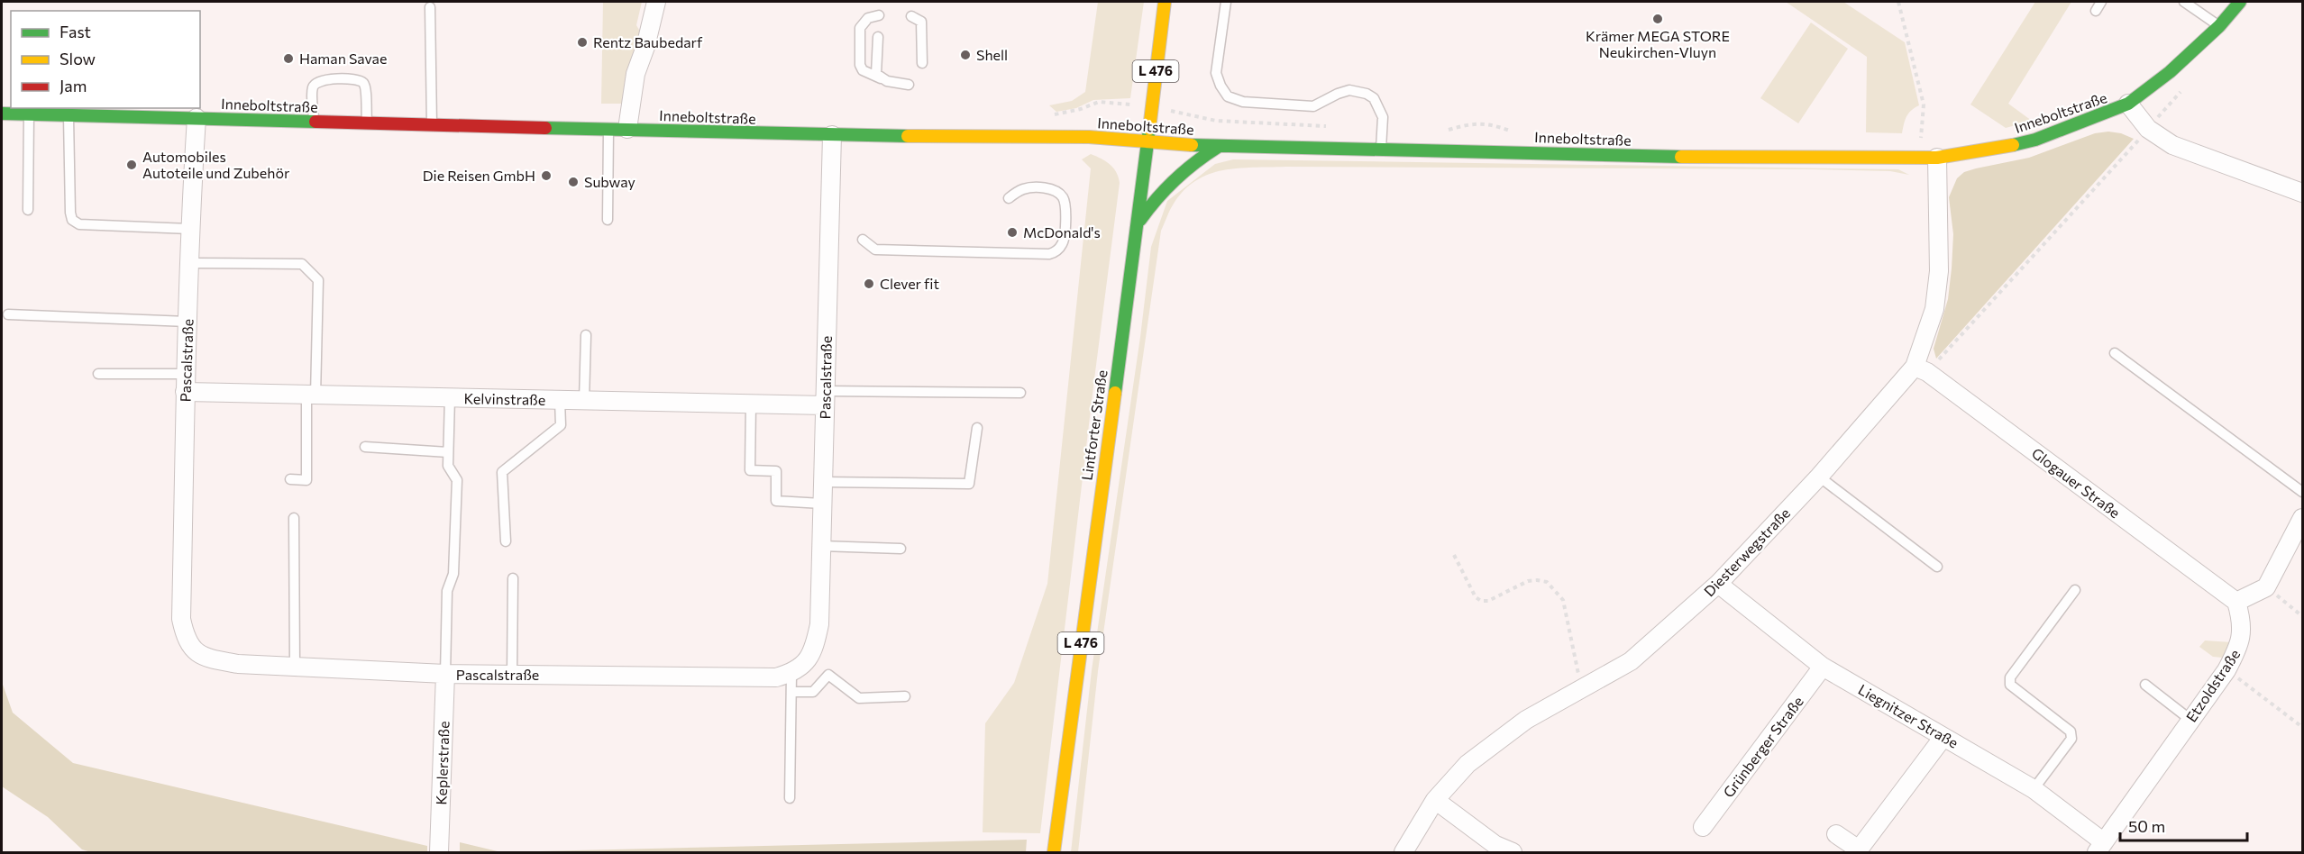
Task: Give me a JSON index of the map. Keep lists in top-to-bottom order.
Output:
{
  "streets": {
    "street": [
      "L 476",
      "Inneboltstraße",
      "Pascalstraße",
      "Kelvinstraße",
      "Lintforter Straße",
      "Glogauer Straße",
      "Diesterwegstraße",
      "Etzoldstraße",
      "Liegnitzer Straße",
      "Grünberger Straße",
      "Keplerstraße"
    ]
  },
  "crossings": [
    ["Inneboltstraße", "Pascalstraße"],
    ["Inneboltstraße", "Lintforter Straße"],
    ["Inneboltstraße", "Diesterwegstraße"],
    ["Pascalstraße", "Kelvinstraße"],
    ["Pascalstraße", "Keplerstraße"],
    ["Glogauer Straße", "Diesterwegstraße"],
    ["Glogauer Straße", "Etzoldstraße"],
    ["Diesterwegstraße", "Liegnitzer Straße"],
    ["Etzoldstraße", "Liegnitzer Straße"],
    ["Liegnitzer Straße", "Grünberger Straße"]
  ],
  "places": [
    "Krämer MEGA STORE Neukirchen-Vluyn",
    "Rentz Baubedarf",
    "Shell",
    "Haman Savae",
    "Automobiles Autoteile und Zubehör",
    "Die Reisen GmbH",
    "Subway",
    "McDonald's",
    "Clever fit"
  ],
  "legend": ["Fast", "Slow", "Jam"],
  "scale_bar": "50 m"
}
